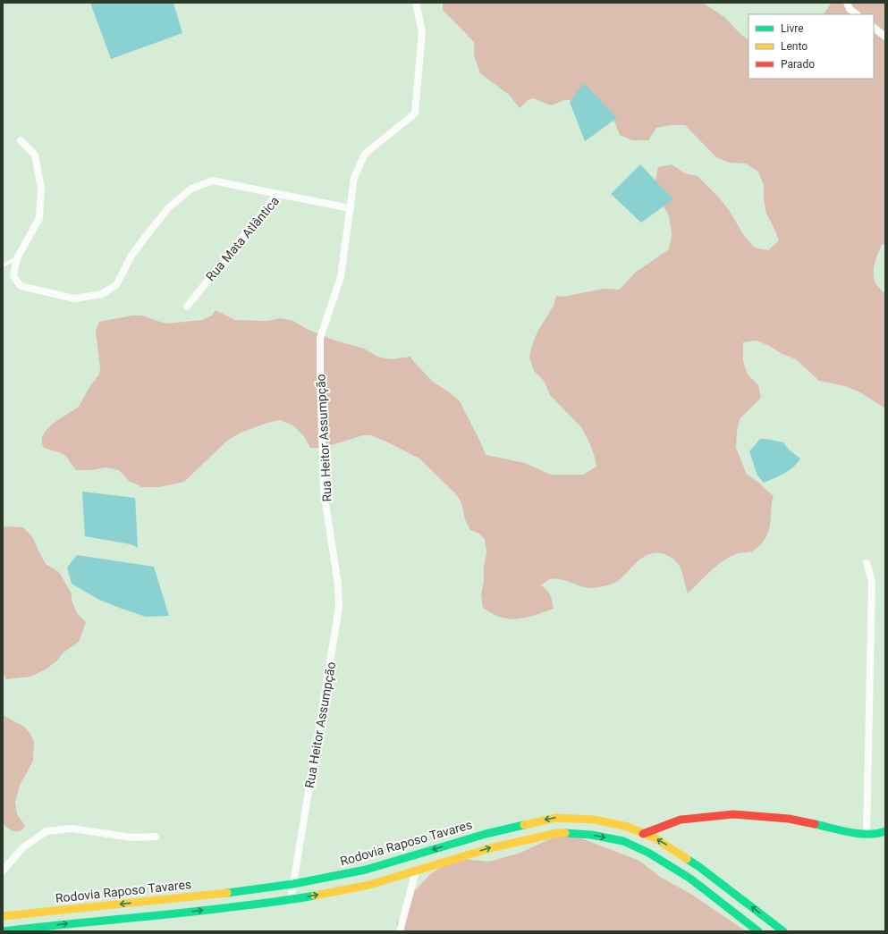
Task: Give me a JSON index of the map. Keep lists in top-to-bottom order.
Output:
{
  "streets": {
    "main road": ["Rodovia Raposo Tavares"],
    "street": ["Rua Mata Atlântica", "Rua Heitor Assumpção"]
  },
  "crossings": [
    ["Rua Mata Atlântica", "Rua Heitor Assumpção"],
    ["Rua Heitor Assumpção", "Rodovia Raposo Tavares"]
  ],
  "legend": ["Livre", "Lento", "Parado"]
}
